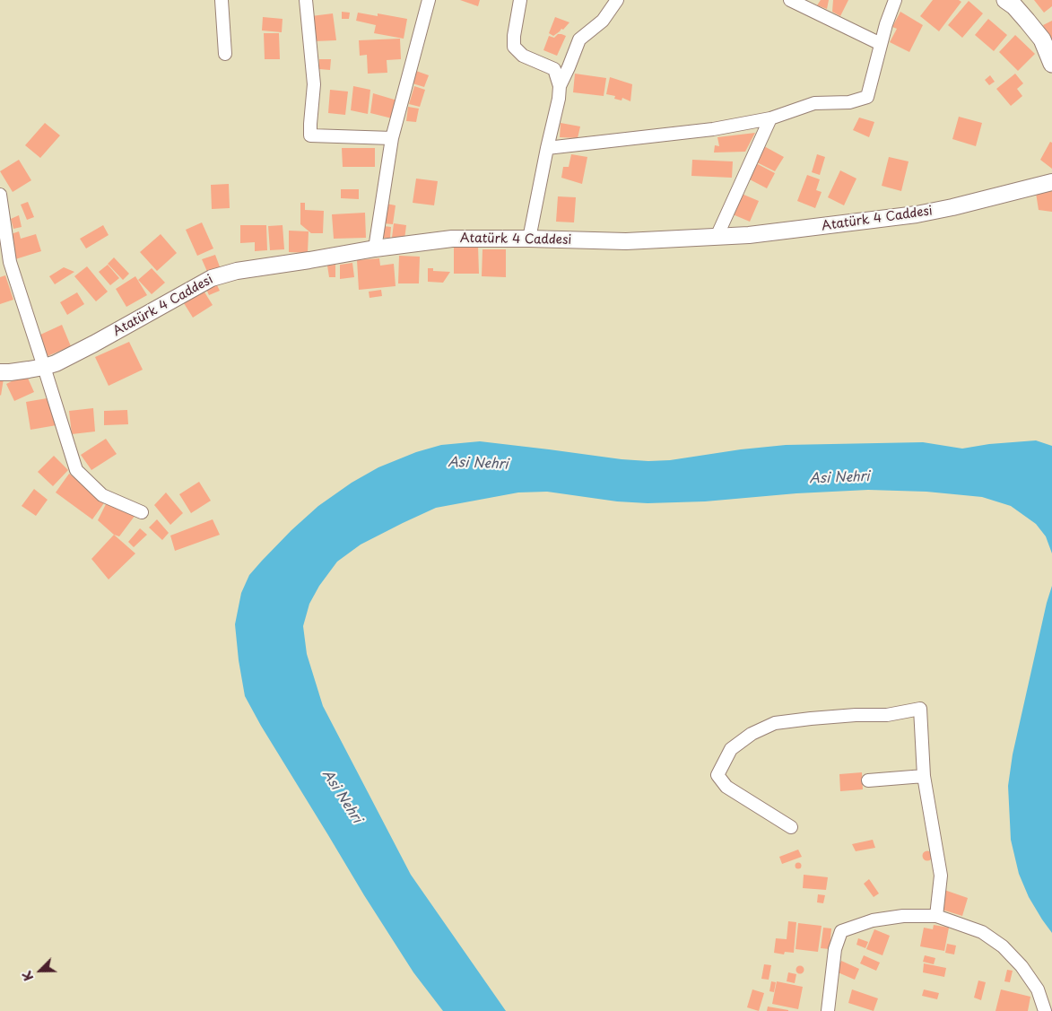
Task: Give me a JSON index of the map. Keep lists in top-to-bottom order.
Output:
{
  "streets": {
    "street": ["Atatürk 4 Caddesi"]
  },
  "water": ["Asi Nehri"],
  "north": "bottom left"
}
